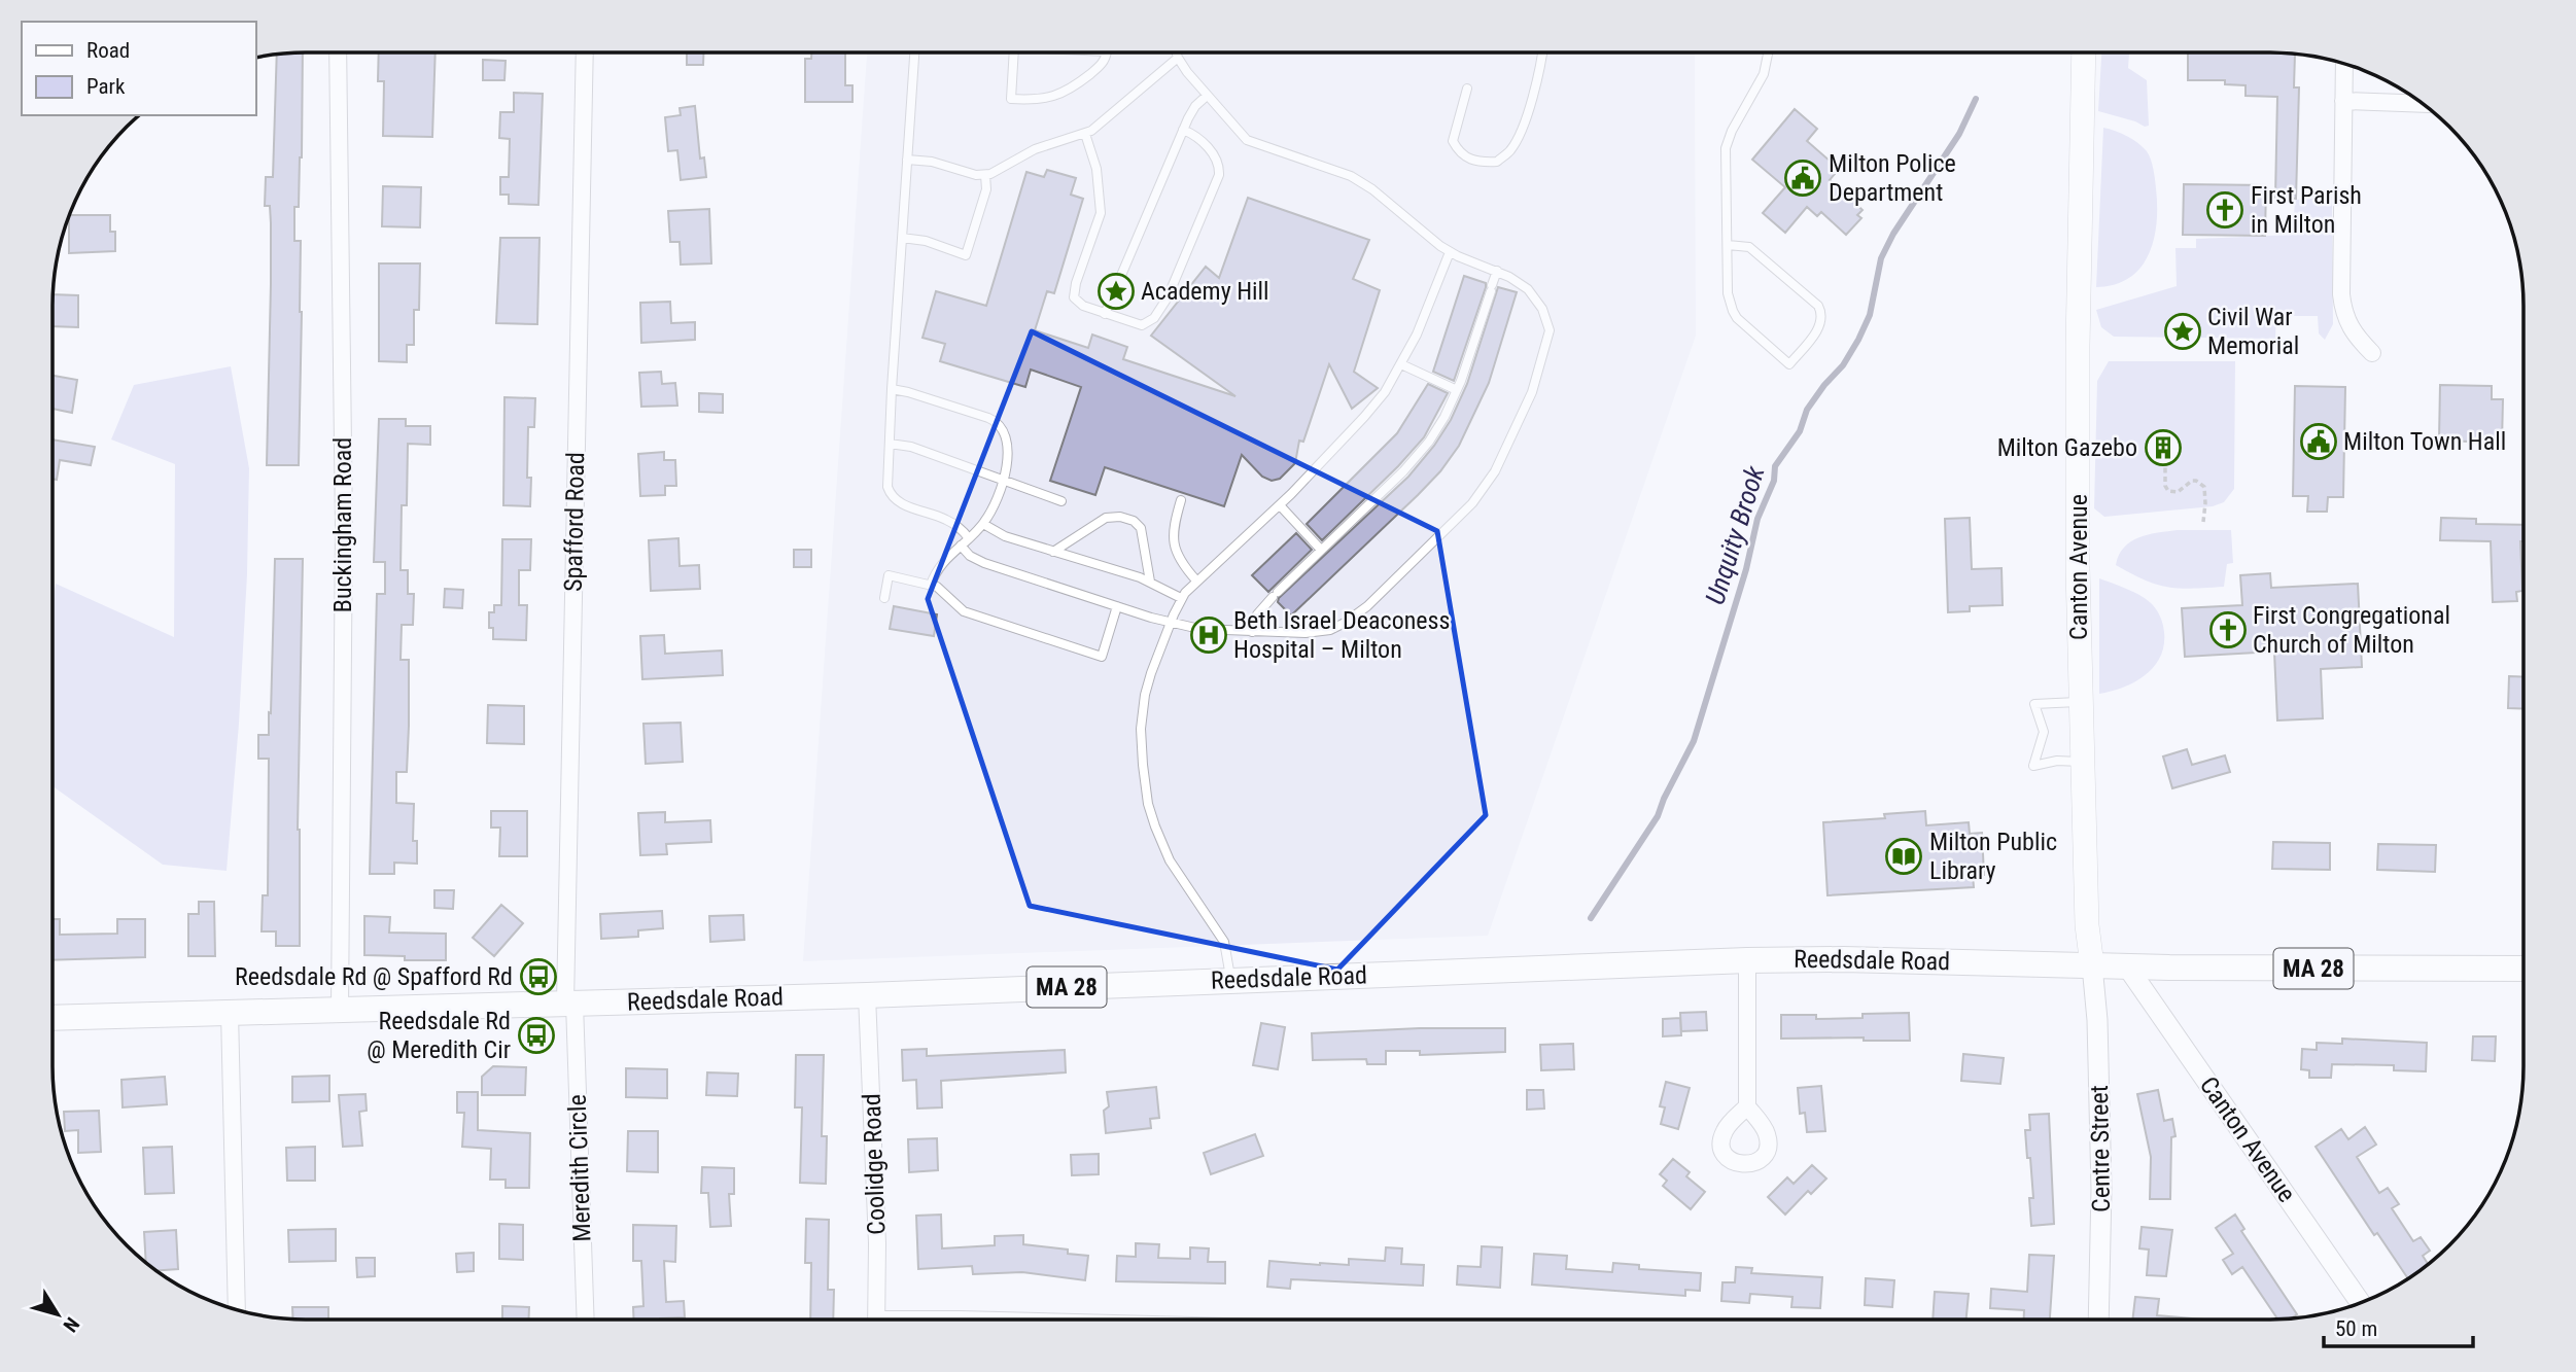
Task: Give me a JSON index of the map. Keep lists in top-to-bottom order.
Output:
{
  "streets": {
    "main road": ["Canton Avenue", "Reedsdale Road", "MA 28"],
    "street": [
      "Spafford Road",
      "Buckingham Road",
      "Centre Street",
      "Coolidge Road",
      "Meredith Circle"
    ]
  },
  "crossings": [
    ["Spafford Road", "Reedsdale Road"],
    ["Spafford Road", "Meredith Circle"],
    ["Buckingham Road", "Reedsdale Road"],
    ["Canton Avenue", "Reedsdale Road"],
    ["Canton Avenue", "Centre Street"],
    ["Reedsdale Road", "Centre Street"],
    ["Reedsdale Road", "Coolidge Road"],
    ["Reedsdale Road", "Meredith Circle"]
  ],
  "water": ["Unquity Brook"],
  "places": {
    "public building": ["Milton Police Department", "Milton Town Hall"],
    "church": ["First Parish in Milton", "First Congregational Church of Milton"],
    "place": ["Academy Hill", "Civil War Memorial"],
    "building": ["Milton Gazebo"],
    "hospital": ["Beth Israel Deaconess Hospital – Milton"],
    "library": ["Milton Public Library"],
    "bus stop": ["Reedsdale Rd @ Spafford Rd", "Reedsdale Rd @ Meredith Cir"]
  },
  "legend": ["Road", "Park"],
  "scale_bar": "50 m",
  "north": "bottom right"
}
